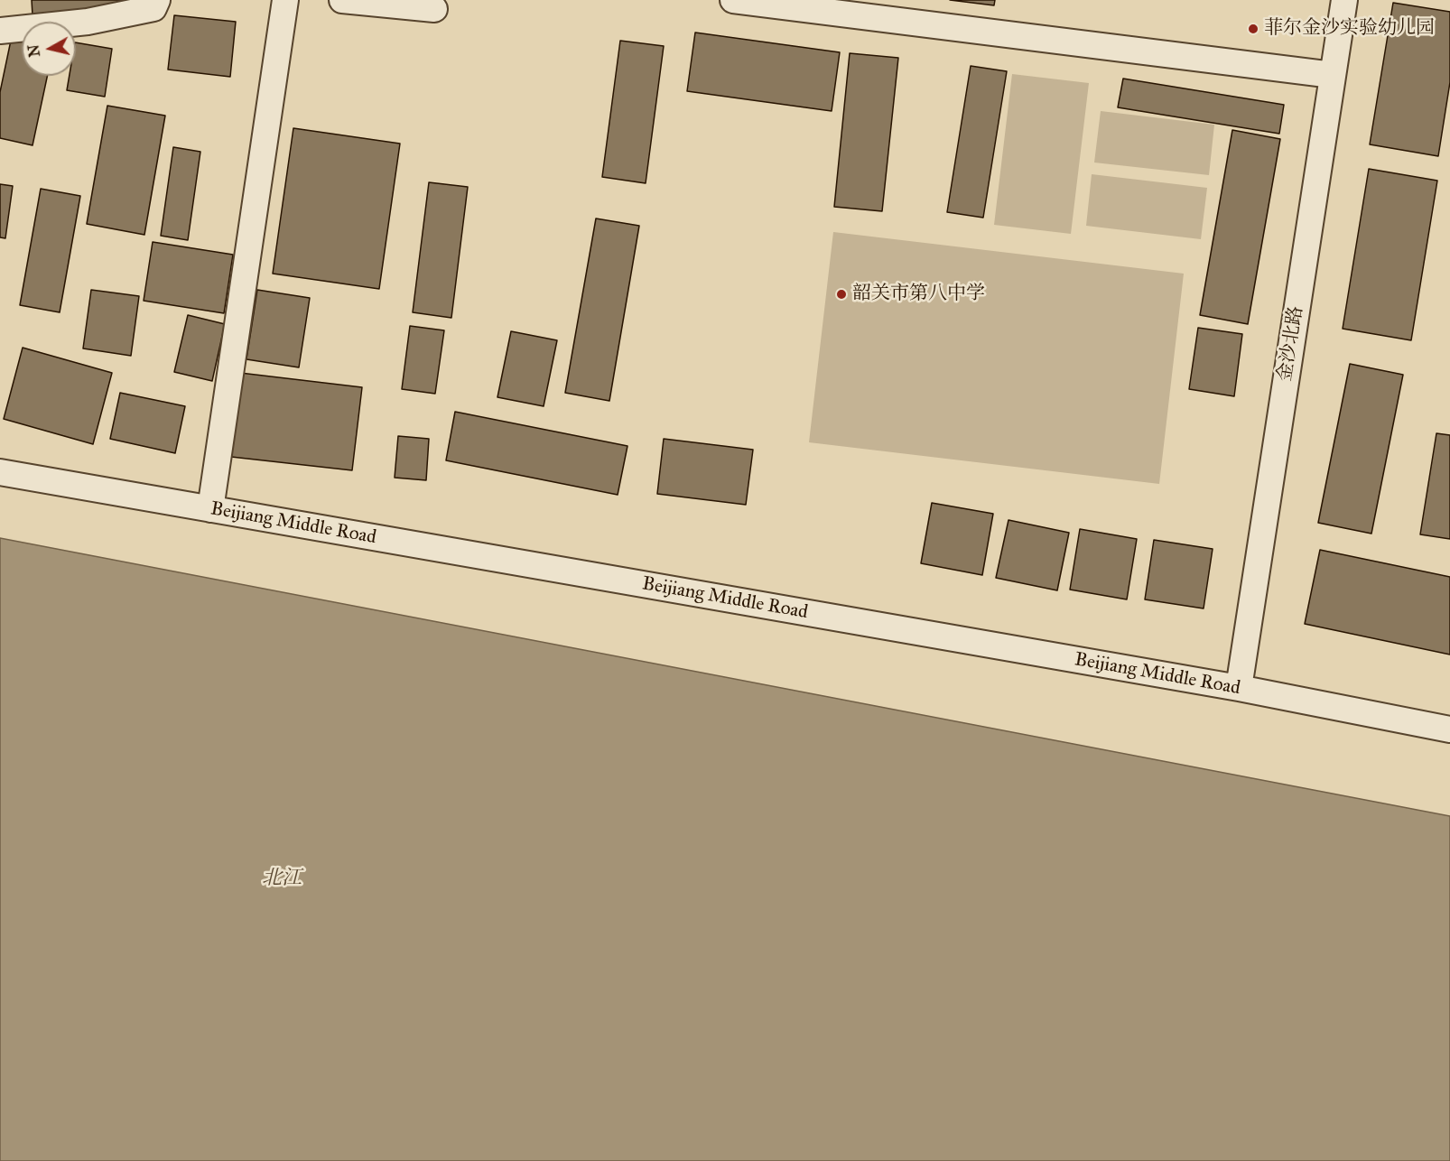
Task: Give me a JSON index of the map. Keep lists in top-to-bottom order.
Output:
{
  "streets": {
    "street": ["金沙北路", "Beijiang Middle Road"]
  },
  "crossings": [
    ["金沙北路", "Beijiang Middle Road"]
  ],
  "water": ["北江"],
  "places": ["菲尔金沙实验幼儿园", "韶关市第八中学"],
  "north": "left"
}
